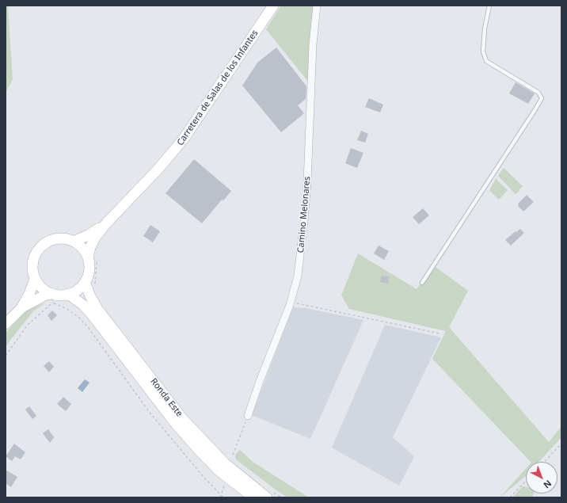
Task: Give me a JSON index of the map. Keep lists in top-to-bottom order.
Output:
{
  "streets": {
    "main road": ["Carretera de Salas de los Infantes", "Ronda Este"],
    "street": ["Camino Melonares"]
  },
  "crossings": [
    ["Carretera de Salas de los Infantes", "Ronda Este"]
  ],
  "north": "bottom right"
}
